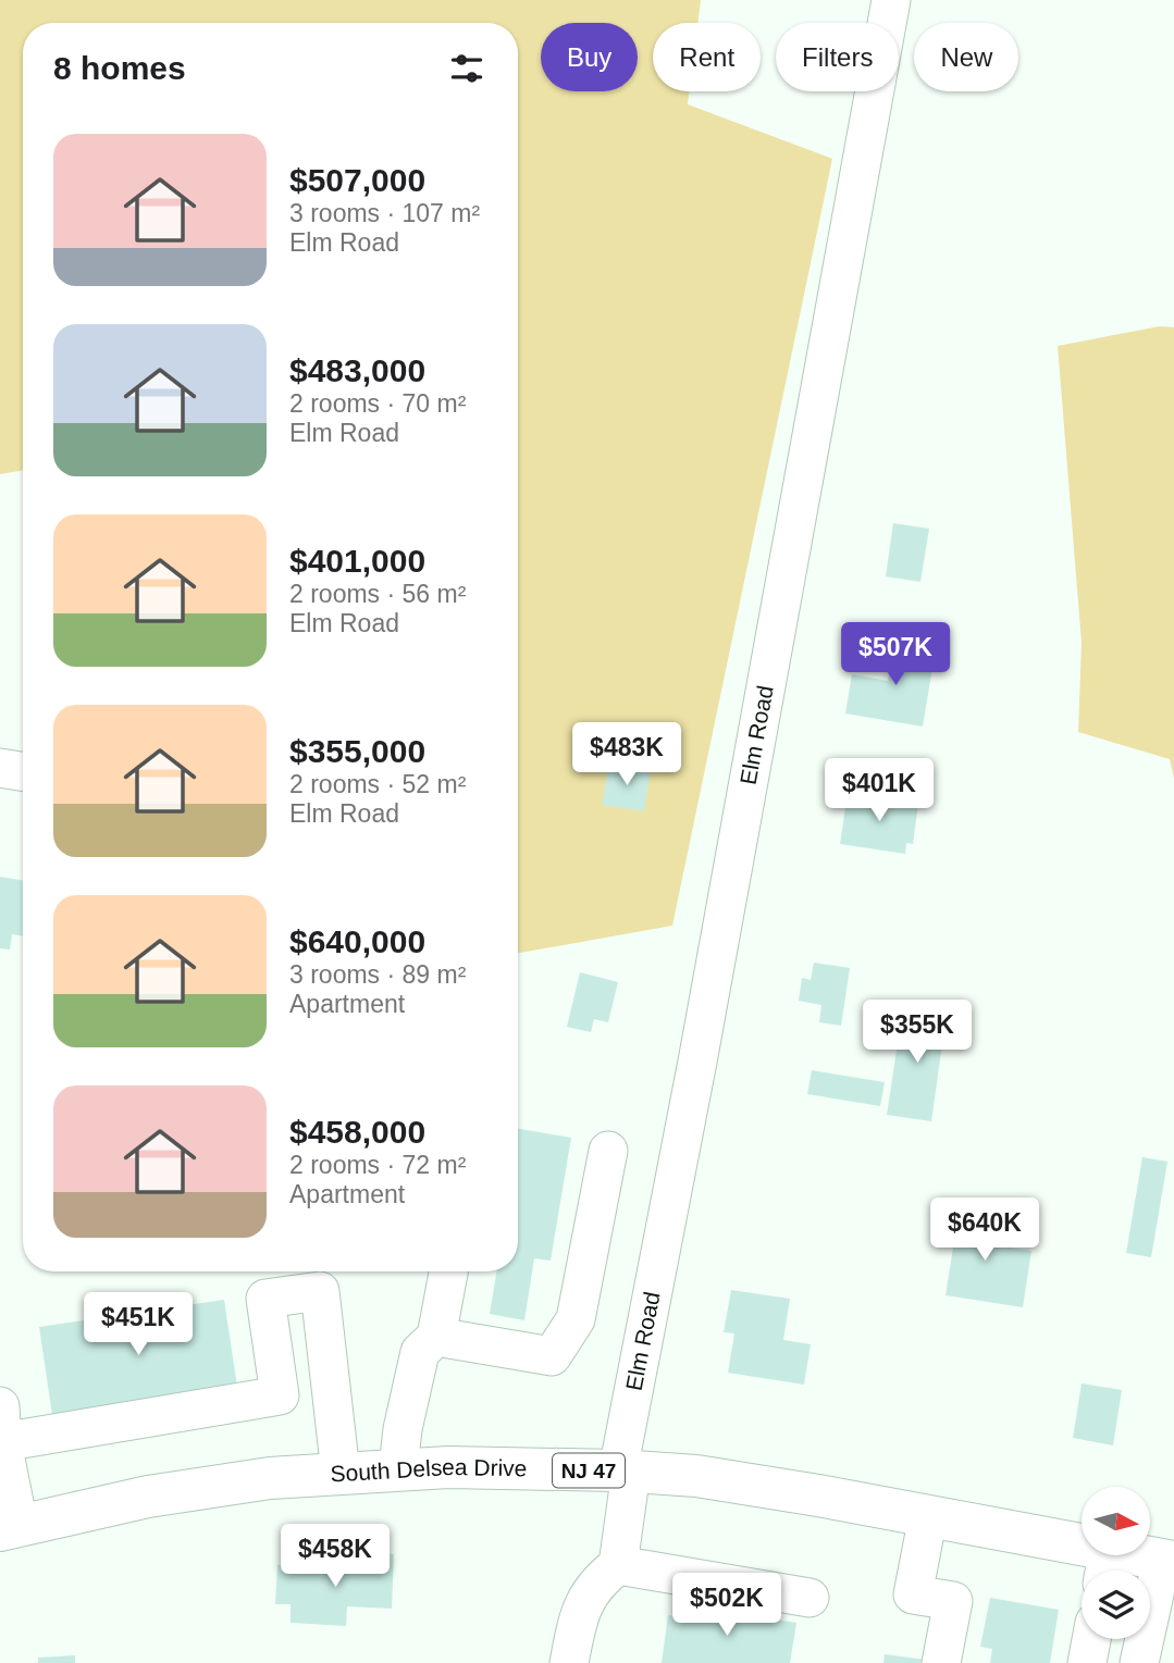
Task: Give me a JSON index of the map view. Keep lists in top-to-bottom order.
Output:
{
  "streets": {
    "main road": ["NJ 47", "South Delsea Drive"],
    "street": ["Elm Road"]
  },
  "crossings": [
    ["Elm Road", "South Delsea Drive"]
  ],
  "north": "right",
  "page": {
    "chip": [
      "Buy",
      "Rent",
      "Filters",
      "New"
    ],
    "heading": "8 homes",
    "list": [
      {
        "name": "$507,000",
        "note": "3 rooms · 107 m² · Elm Road"
      },
      {
        "name": "$483,000",
        "note": "2 rooms · 70 m² · Elm Road"
      },
      {
        "name": "$401,000",
        "note": "2 rooms · 56 m² · Elm Road"
      },
      {
        "name": "$355,000",
        "note": "2 rooms · 52 m² · Elm Road"
      },
      {
        "name": "$640,000",
        "note": "3 rooms · 89 m² · Apartment"
      },
      {
        "name": "$458,000",
        "note": "2 rooms · 72 m² · Apartment"
      }
    ],
    "price": [
      "$507K",
      "$483K",
      "$401K",
      "$355K",
      "$640K",
      "$451K",
      "$458K",
      "$502K"
    ]
  }
}
